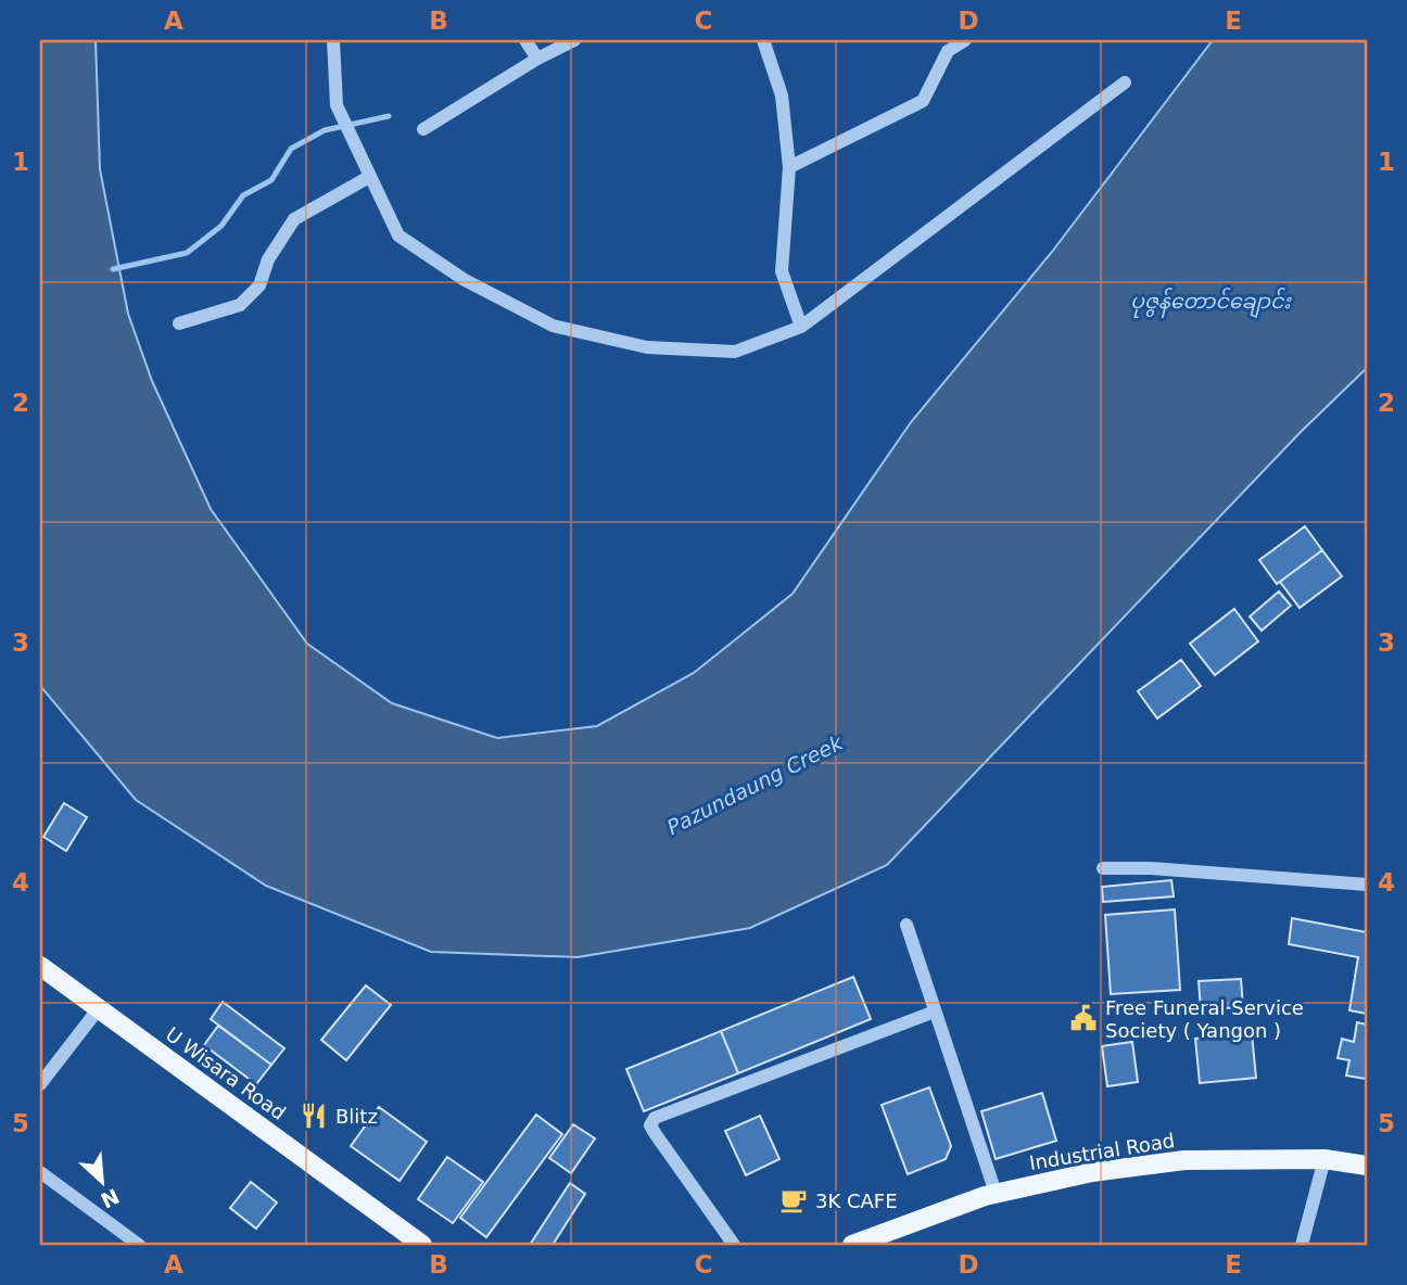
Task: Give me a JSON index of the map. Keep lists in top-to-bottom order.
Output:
{
  "streets": {
    "main road": ["U Wisara Road", "Industrial Road"]
  },
  "water": ["ပုဇွန်တောင်ချောင်း", "Pazundaung Creek"],
  "places": {
    "public building": ["Free Funeral Service Society ( Yangon )"],
    "restaurant": ["Blitz"],
    "cafe": ["3K CAFE"]
  },
  "north": "bottom right",
  "grid": {
    "columns": [
      "A",
      "B",
      "C",
      "D",
      "E"
    ],
    "rows": [
      "1",
      "2",
      "3",
      "4",
      "5"
    ]
  }
}
